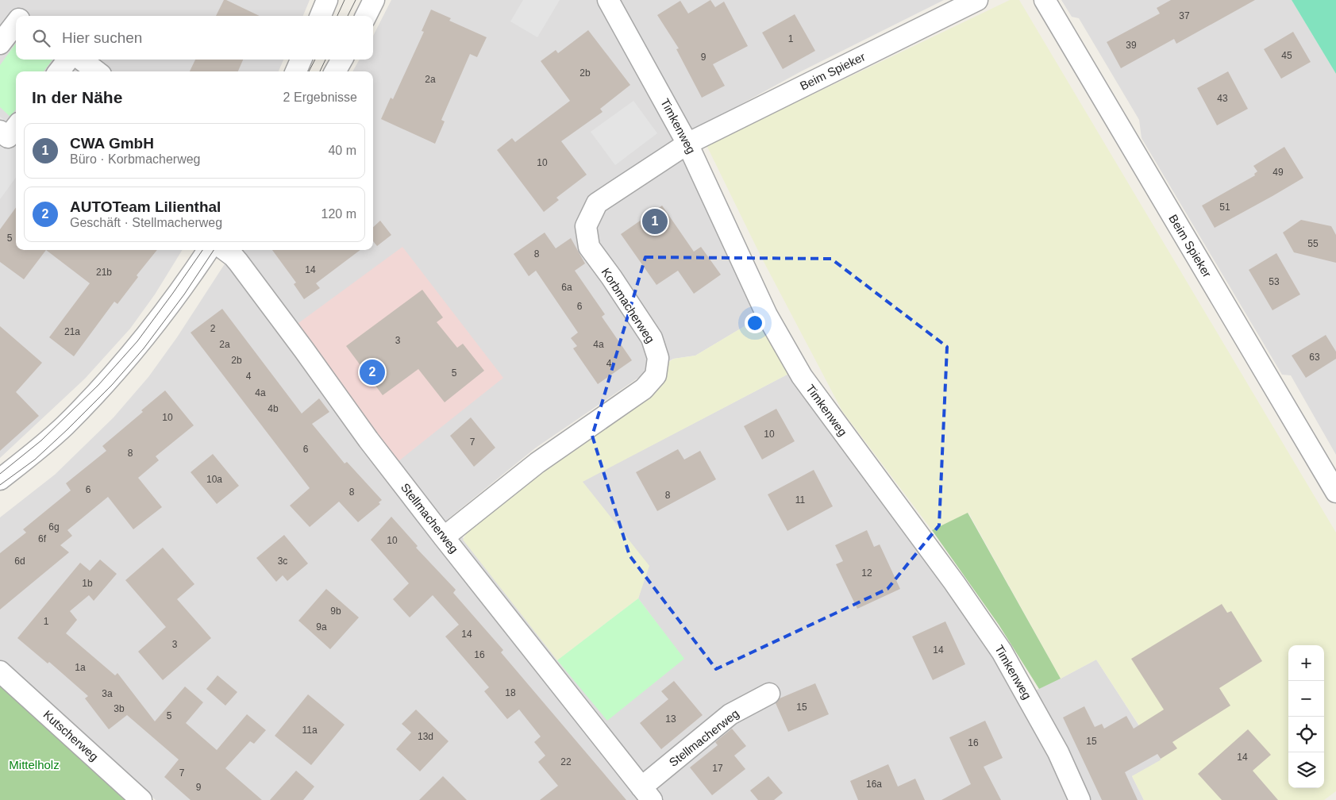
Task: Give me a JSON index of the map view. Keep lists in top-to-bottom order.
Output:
{
  "streets": {
    "street": [
      "Beim Spieker",
      "Timkenweg",
      "Korbmacherweg",
      "Stellmacherweg",
      "Kutscherweg"
    ]
  },
  "crossings": [
    ["Beim Spieker", "Timkenweg"],
    ["Beim Spieker", "Korbmacherweg"],
    ["Timkenweg", "Korbmacherweg"],
    ["Korbmacherweg", "Stellmacherweg"]
  ],
  "parks": ["Mittelholz"],
  "house_numbers": [
    "37",
    "1",
    "39",
    "45",
    "9",
    "2b",
    "2a",
    "43",
    "10",
    "49",
    "51",
    "5",
    "55",
    "8",
    "14",
    "21b",
    "53",
    "6a",
    "6",
    "2",
    "21a",
    "3",
    "2a",
    "4a",
    "63",
    "2b",
    "4",
    "5",
    "4",
    "4a",
    "4b",
    "10",
    "10",
    "7",
    "6",
    "8",
    "10a",
    "6",
    "8",
    "8",
    "11",
    "6g",
    "6f",
    "10",
    "6d",
    "3c",
    "12",
    "1b",
    "9b",
    "1",
    "9a",
    "14",
    "3",
    "14",
    "16",
    "1a",
    "18",
    "3a",
    "15",
    "3b",
    "5",
    "13",
    "11a",
    "13d",
    "15",
    "16",
    "14",
    "22",
    "17",
    "7",
    "16a",
    "9"
  ],
  "page": {
    "search": "Hier suchen",
    "heading": ["In der Nähe", "2 Ergebnisse"],
    "list": [
      {
        "mark": "1",
        "name": "CWA GmbH",
        "note": "Büro · Korbmacherweg",
        "value": "40 m"
      },
      {
        "mark": "2",
        "name": "AUTOTeam Lilienthal",
        "note": "Geschäft · Stellmacherweg",
        "value": "120 m"
      }
    ],
    "pins": ["1", "2"],
    "map_buttons": ["+", "−"]
  }
}
